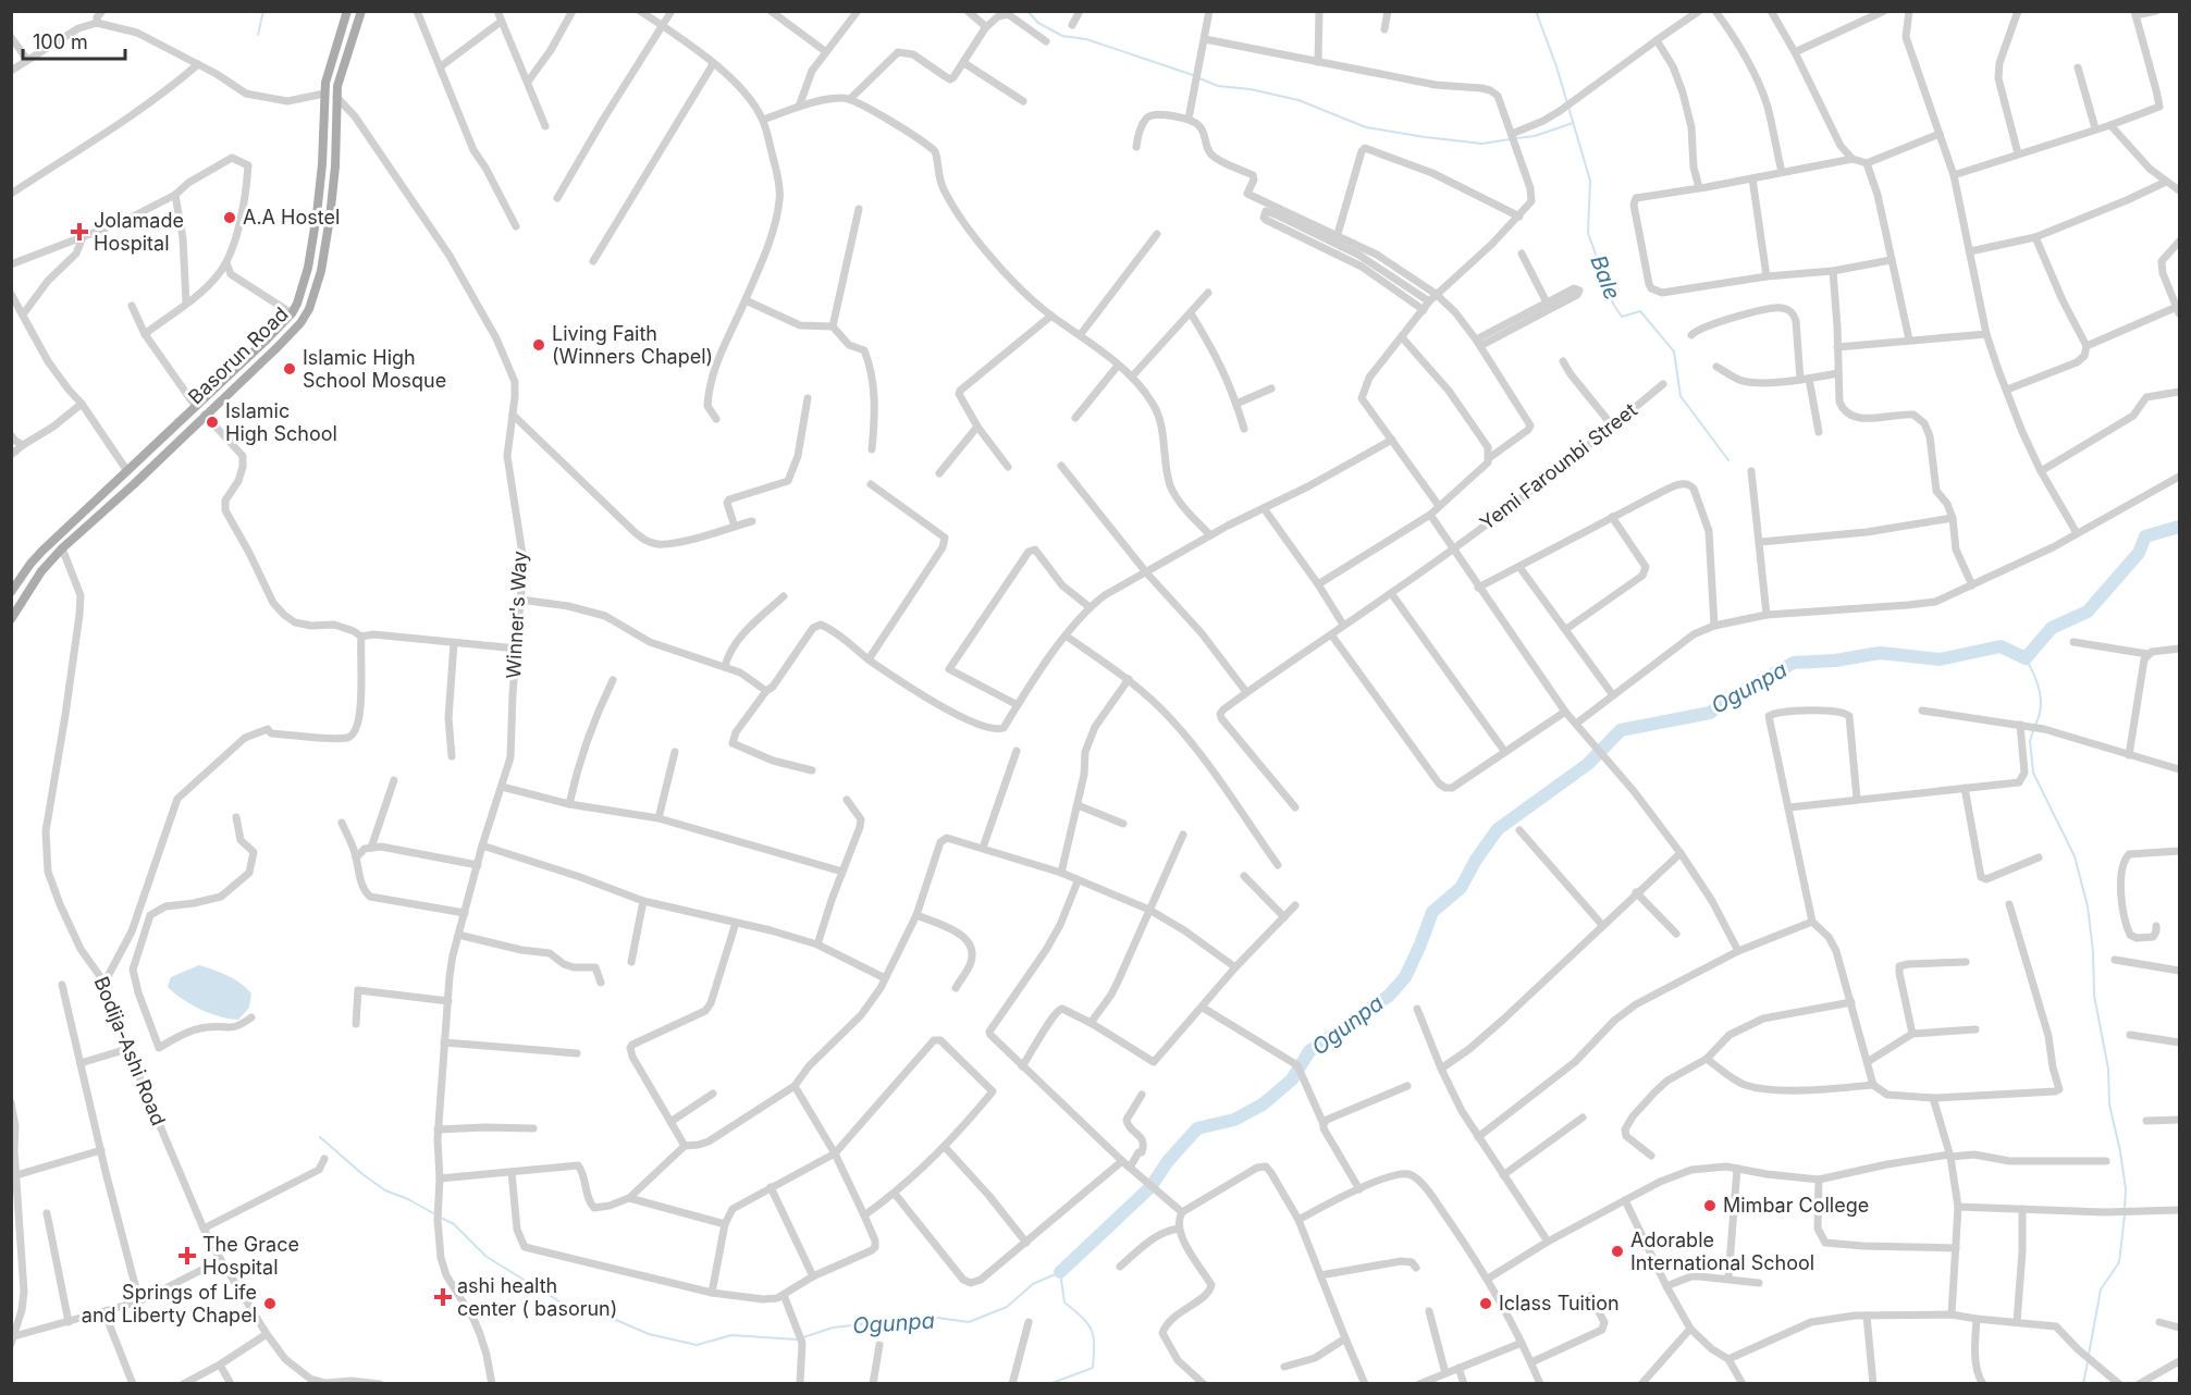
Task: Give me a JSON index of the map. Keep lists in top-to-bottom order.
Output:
{
  "streets": {
    "main road": ["Basorun Road"],
    "street": ["Yemi Farounbi Street", "Winner's Way", "Bodija-Ashi Road"]
  },
  "crossings": [
    ["Basorun Road", "Winner's Way"],
    ["Basorun Road", "Bodija-Ashi Road"]
  ],
  "water": ["Bale", "Ogunpa"],
  "places": {
    "other": [
      "A.A Hostel",
      "Living Faith (Winners Chapel)",
      "Islamic High School Mosque",
      "Islamic High School",
      "Mimbar College",
      "Adorable International School",
      "Springs of Life and Liberty Chapel",
      "Iclass Tuition"
    ],
    "health": ["Jolamade Hospital", "The Grace Hospital", "ashi health center ( basorun)"]
  },
  "scale_bar": "100 m"
}
